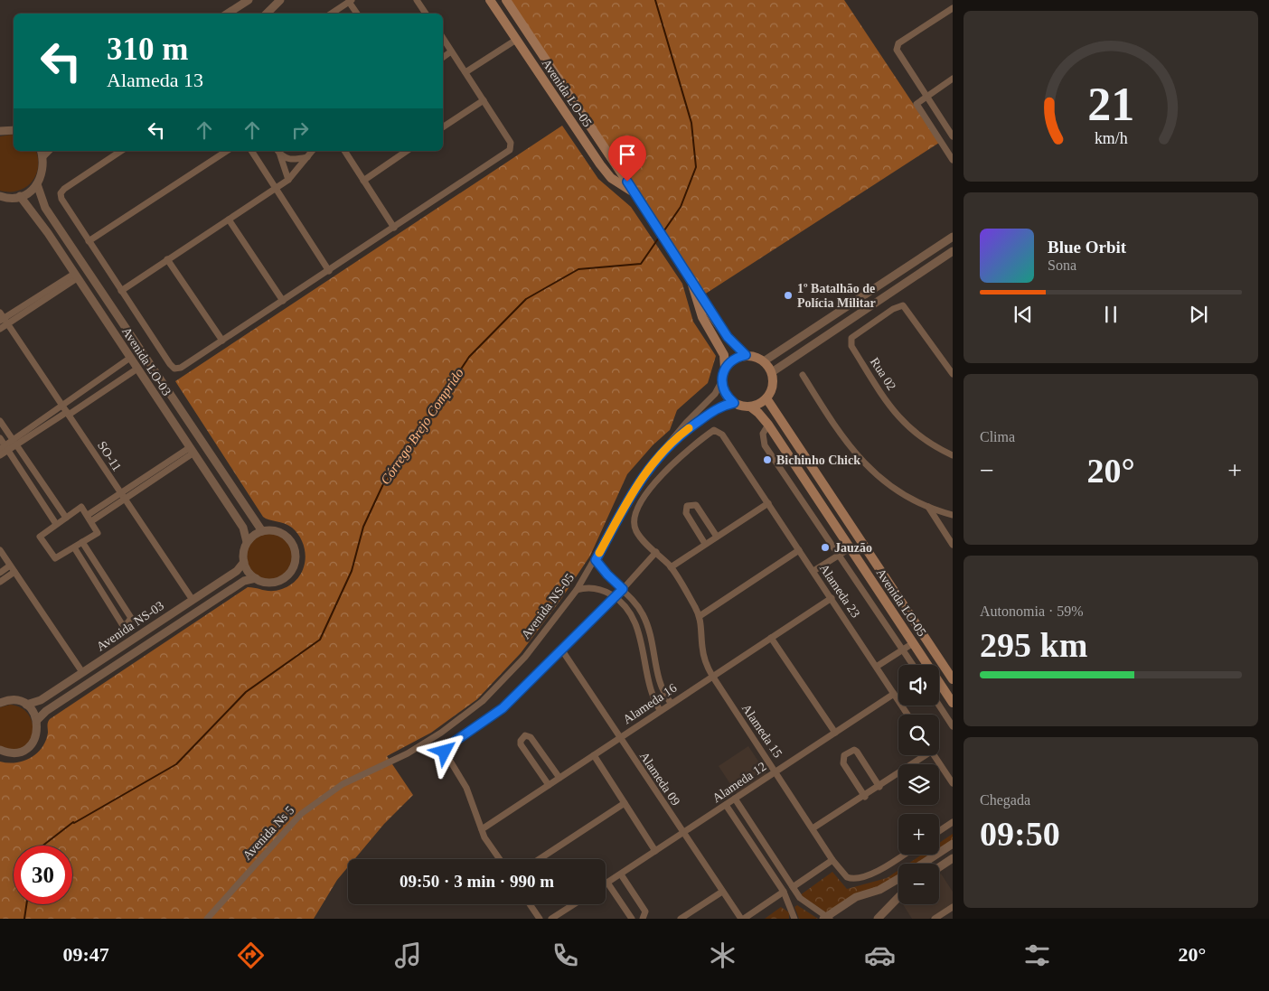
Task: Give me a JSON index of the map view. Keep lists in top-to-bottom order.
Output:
{
  "streets": {
    "main road": ["Avenida LO-05"],
    "street": [
      "Avenida LO-03",
      "Rua 02",
      "SO-11",
      "Alameda 23",
      "Avenida NS-05",
      "Avenida NS-03",
      "Alameda 16",
      "Alameda 15",
      "Alameda 09",
      "Alameda 12",
      "Avenida Ns 5"
    ]
  },
  "crossings": [
    ["Avenida LO-05", "Avenida NS-05"],
    ["Avenida LO-03", "Avenida NS-03"],
    ["SO-11", "Avenida NS-03"],
    ["Alameda 23", "Alameda 16"],
    ["Alameda 23", "Alameda 15"],
    ["Alameda 23", "Alameda 12"],
    ["Avenida NS-05", "Avenida Ns 5"],
    ["Alameda 16", "Alameda 15"],
    ["Alameda 16", "Alameda 09"],
    ["Alameda 15", "Alameda 12"],
    ["Alameda 09", "Alameda 12"]
  ],
  "water": ["Córrego Brejo Comprido"],
  "places": ["1º Batalhão de Polícia Militar", "Bichinho Chick", "Jauzão"],
  "page": {
    "turn": ["310 m", "Alameda 13"],
    "song": ["Blue Orbit", "Sona"],
    "tile": [
      "Clima",
      ["Autonomia · 59%", "295 km"],
      ["Chegada", "09:50"]
    ],
    "heat": ["−", "20°", "+"],
    "map_buttons": ["+", "−"],
    "limit": "30",
    "trip": "09:50 · 3 min · 990 m",
    "tabs": ["09:47", "20°"],
    "gauge": ["21", "km/h"]
  }
}
